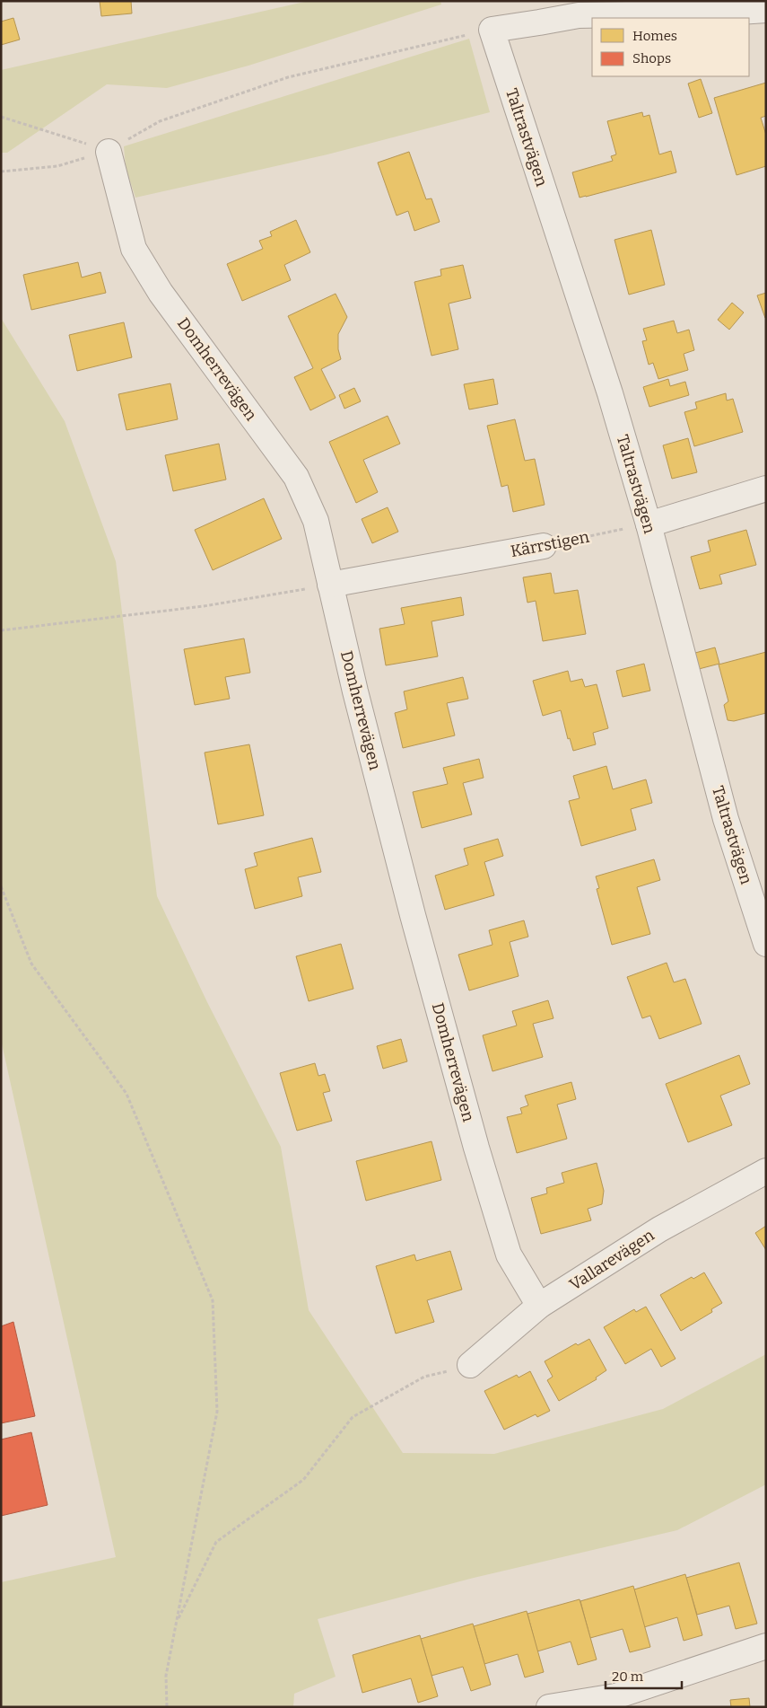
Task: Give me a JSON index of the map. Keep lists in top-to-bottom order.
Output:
{
  "streets": {
    "street": [
      "Taltrastvägen",
      "Domherrevägen",
      "Kärrstigen",
      "Vallarevägen"
    ]
  },
  "crossings": [
    ["Taltrastvägen", "Kärrstigen"],
    ["Domherrevägen", "Kärrstigen"],
    ["Domherrevägen", "Vallarevägen"]
  ],
  "legend": ["Homes", "Shops"],
  "scale_bar": "20 m"
}
